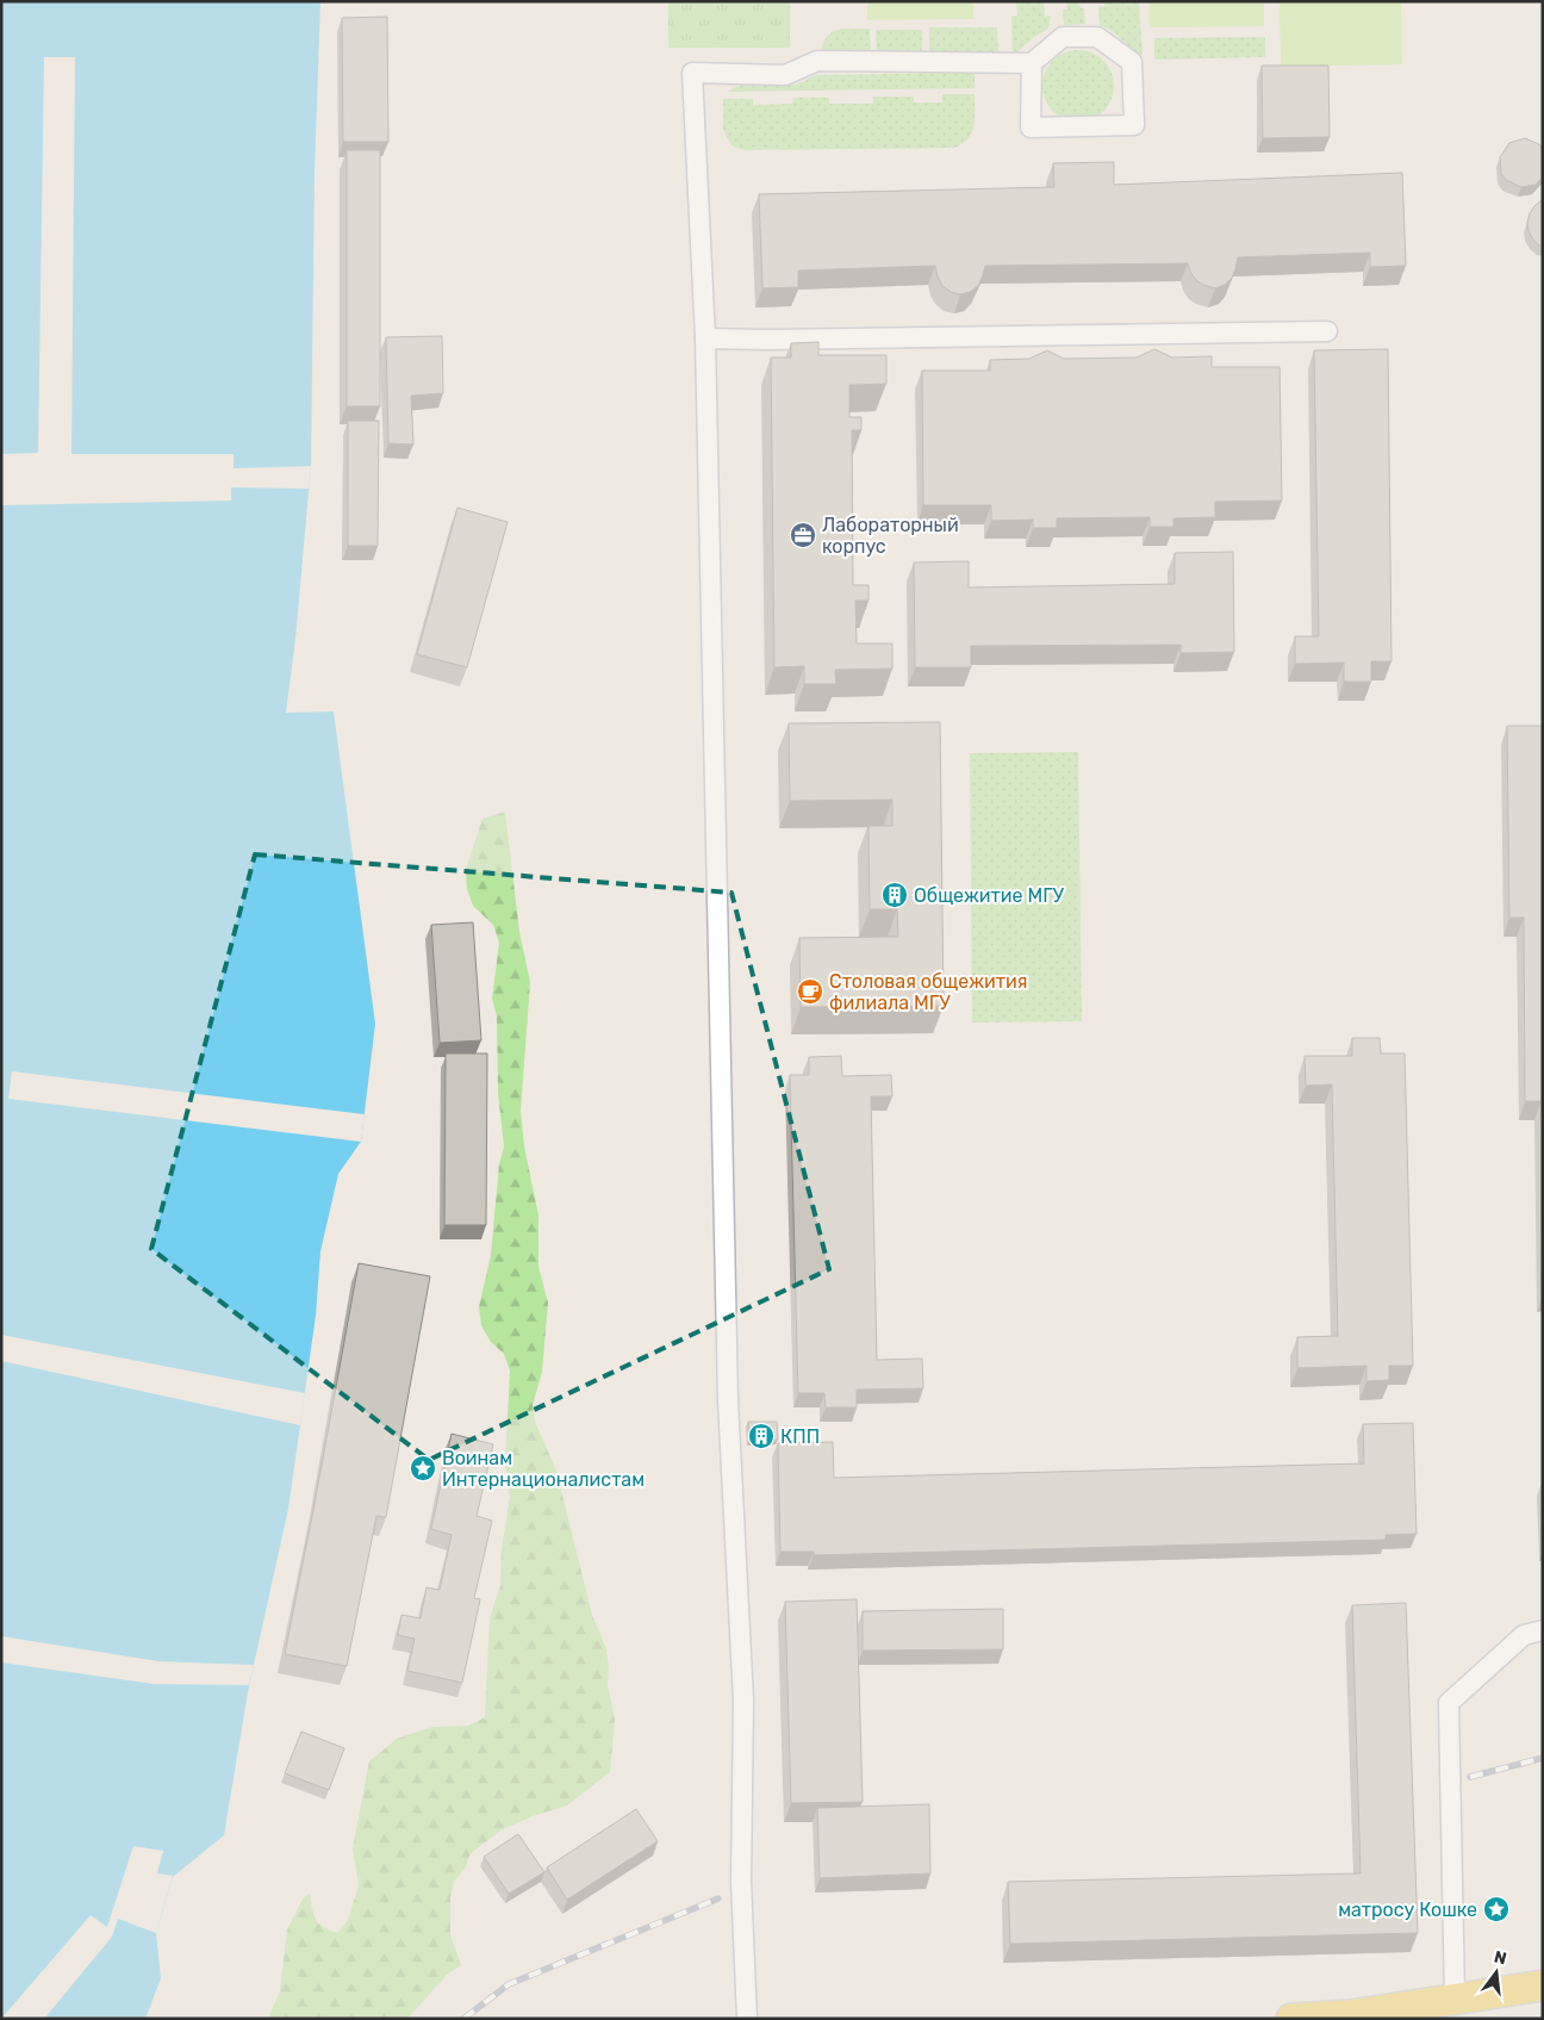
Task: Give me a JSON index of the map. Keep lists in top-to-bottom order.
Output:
{
  "places": {
    "office": ["Лабораторный корпус"],
    "building": ["Общежитие МГУ", "КПП"],
    "cafe": ["Столовая общежития филиала МГУ"],
    "place": ["Воинам Интернационалистам", "матросу Кошке"]
  },
  "north": "top"
}
